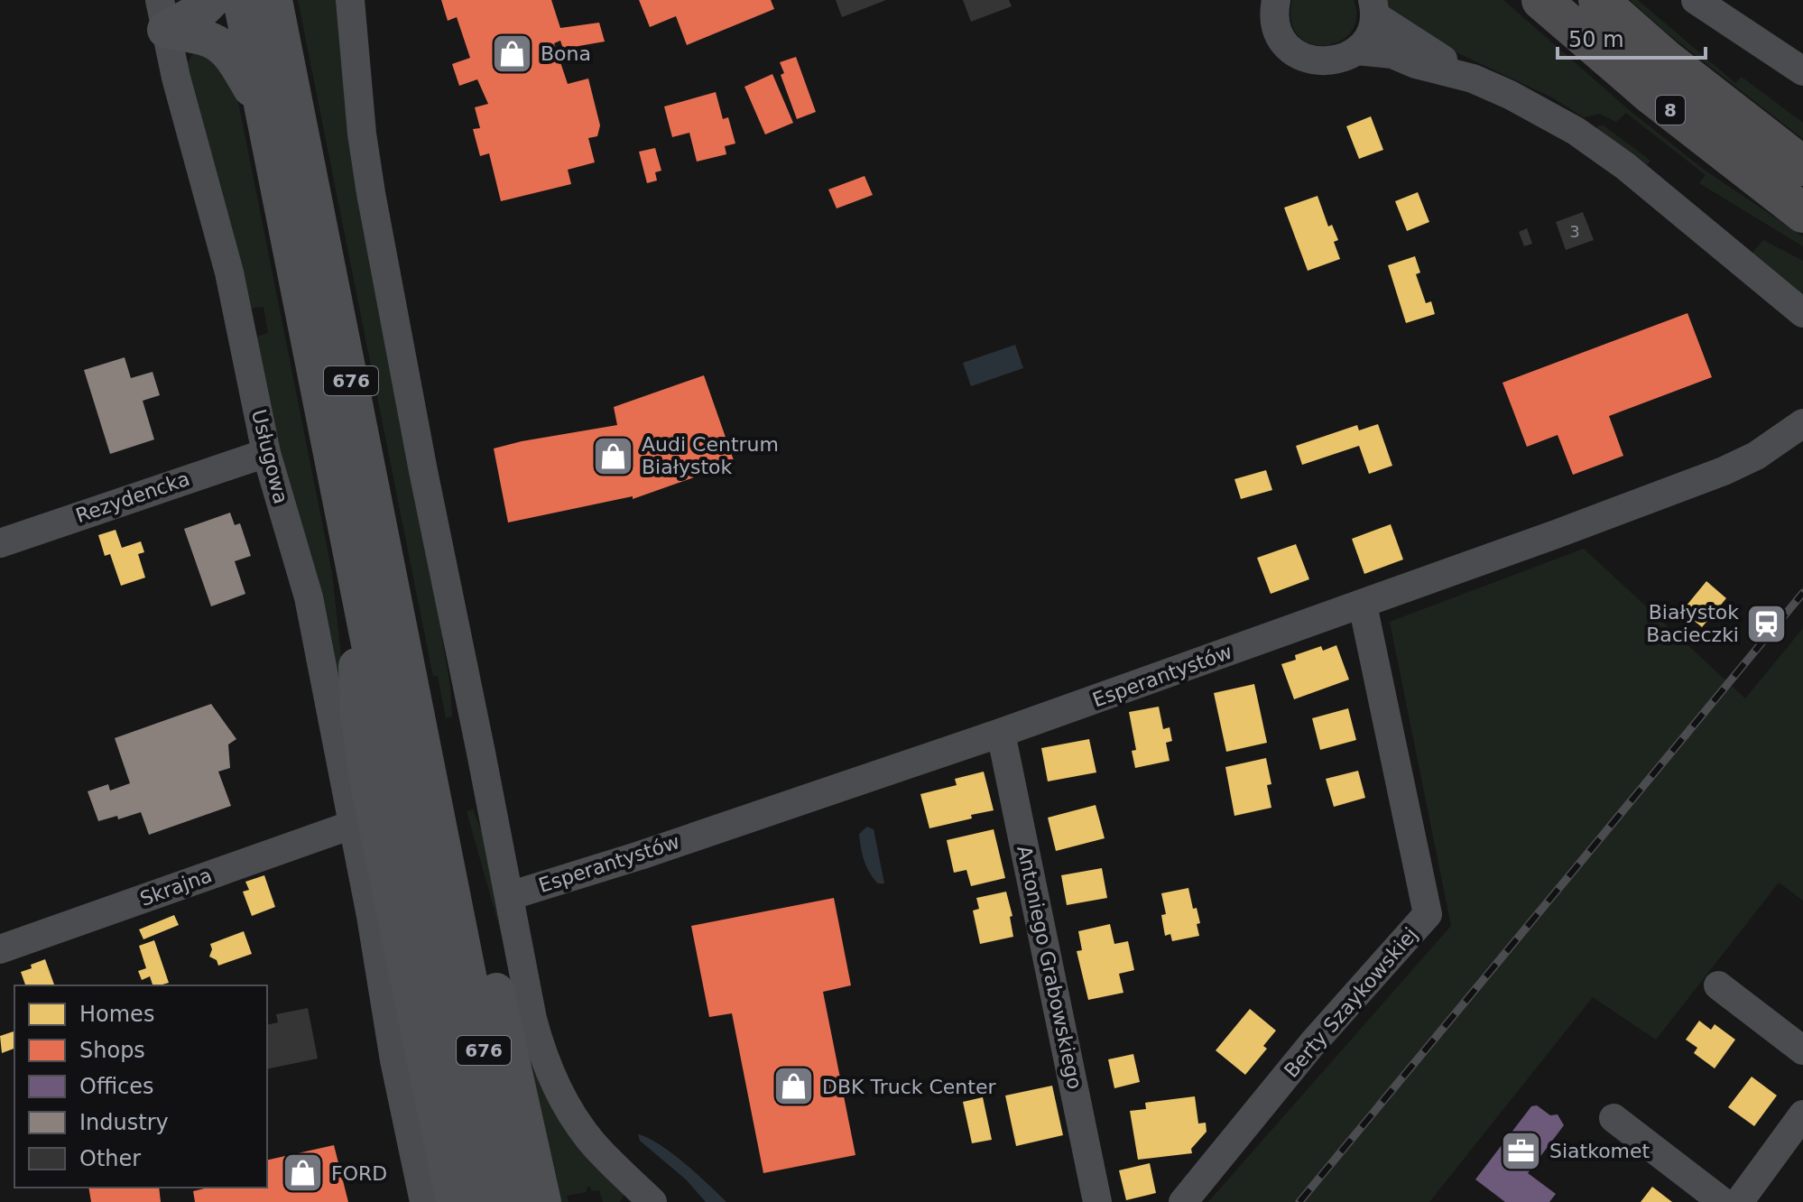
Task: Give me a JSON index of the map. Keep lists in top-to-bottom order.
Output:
{
  "streets": {
    "highway": ["8"],
    "main road": ["676"],
    "street": [
      "Usługowa",
      "Rezydencka",
      "Esperantystów",
      "Skrajna",
      "Antoniego Grabowskiego",
      "Berty Szaykowskiej"
    ]
  },
  "crossings": [
    ["Usługowa", "Rezydencka"],
    ["Usługowa", "Skrajna"],
    ["Esperantystów", "Antoniego Grabowskiego"],
    ["Esperantystów", "Berty Szaykowskiej"]
  ],
  "places": {
    "shop": [
      "Bona",
      "Audi Centrum Białystok",
      "DBK Truck Center",
      "FORD"
    ],
    "station": ["Białystok Bacieczki"],
    "office": ["Siatkomet"]
  },
  "house_numbers": ["3"],
  "legend": [
    "Homes",
    "Shops",
    "Offices",
    "Industry",
    "Other"
  ],
  "scale_bar": "50 m"
}
